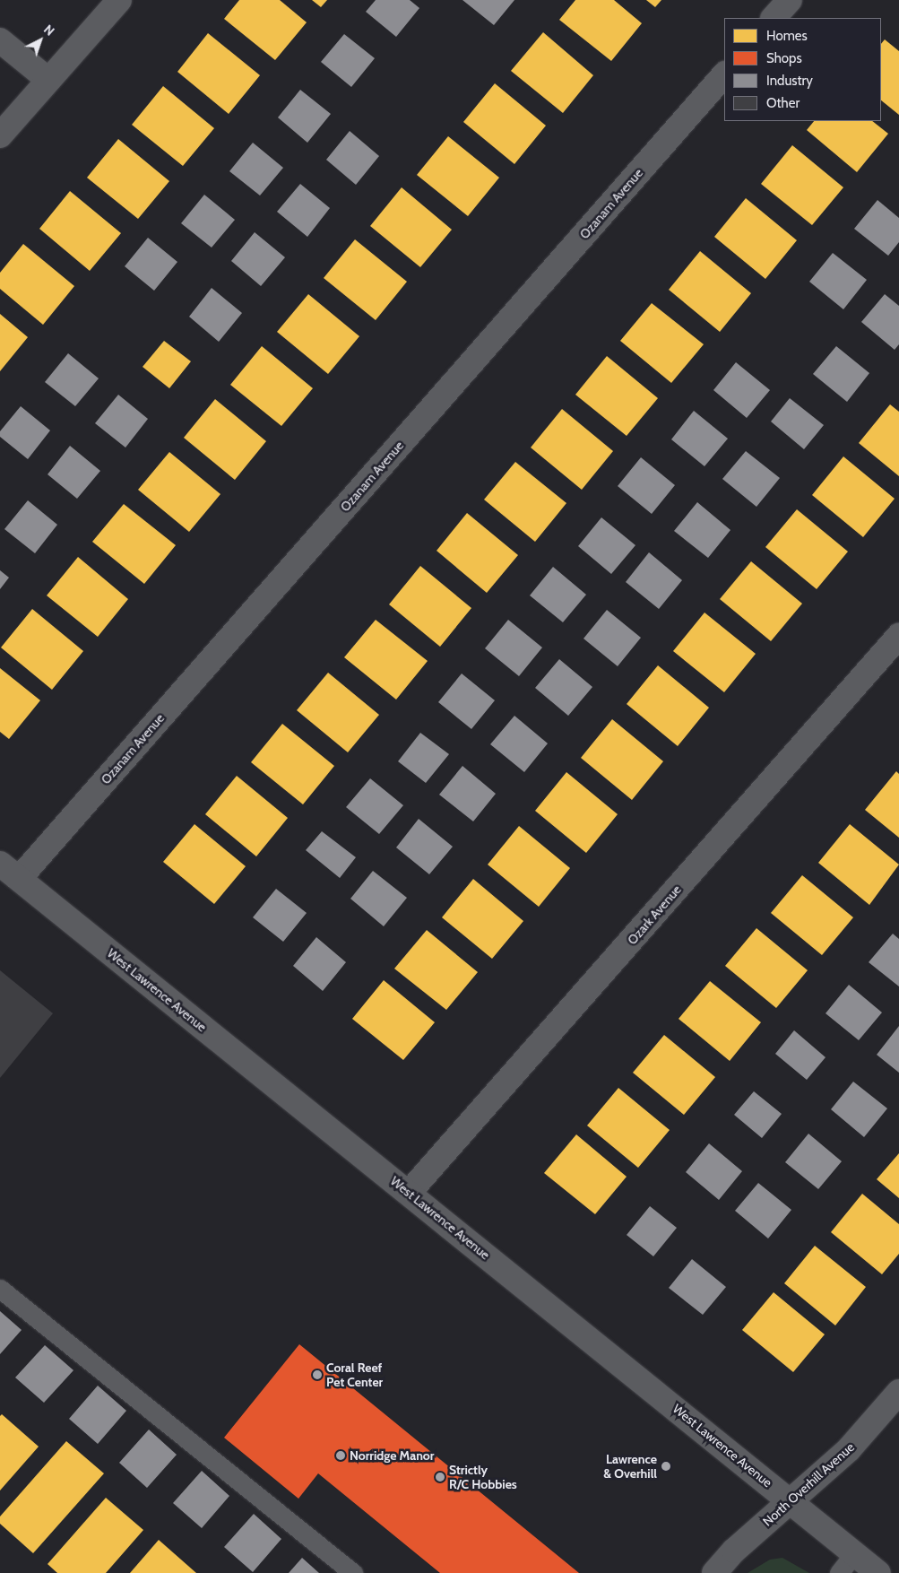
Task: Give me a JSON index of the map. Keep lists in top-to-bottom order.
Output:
{
  "streets": {
    "street": [
      "Ozanam Avenue",
      "Ozark Avenue",
      "West Lawrence Avenue",
      "North Overhill Avenue"
    ]
  },
  "crossings": [
    ["Ozanam Avenue", "West Lawrence Avenue"],
    ["Ozark Avenue", "West Lawrence Avenue"],
    ["West Lawrence Avenue", "North Overhill Avenue"]
  ],
  "places": [
    "Coral Reef Pet Center",
    "Norridge Manor",
    "Lawrence & Overhill",
    "Strictly R/C Hobbies"
  ],
  "legend": [
    "Homes",
    "Shops",
    "Industry",
    "Other"
  ],
  "north": "top right"
}
